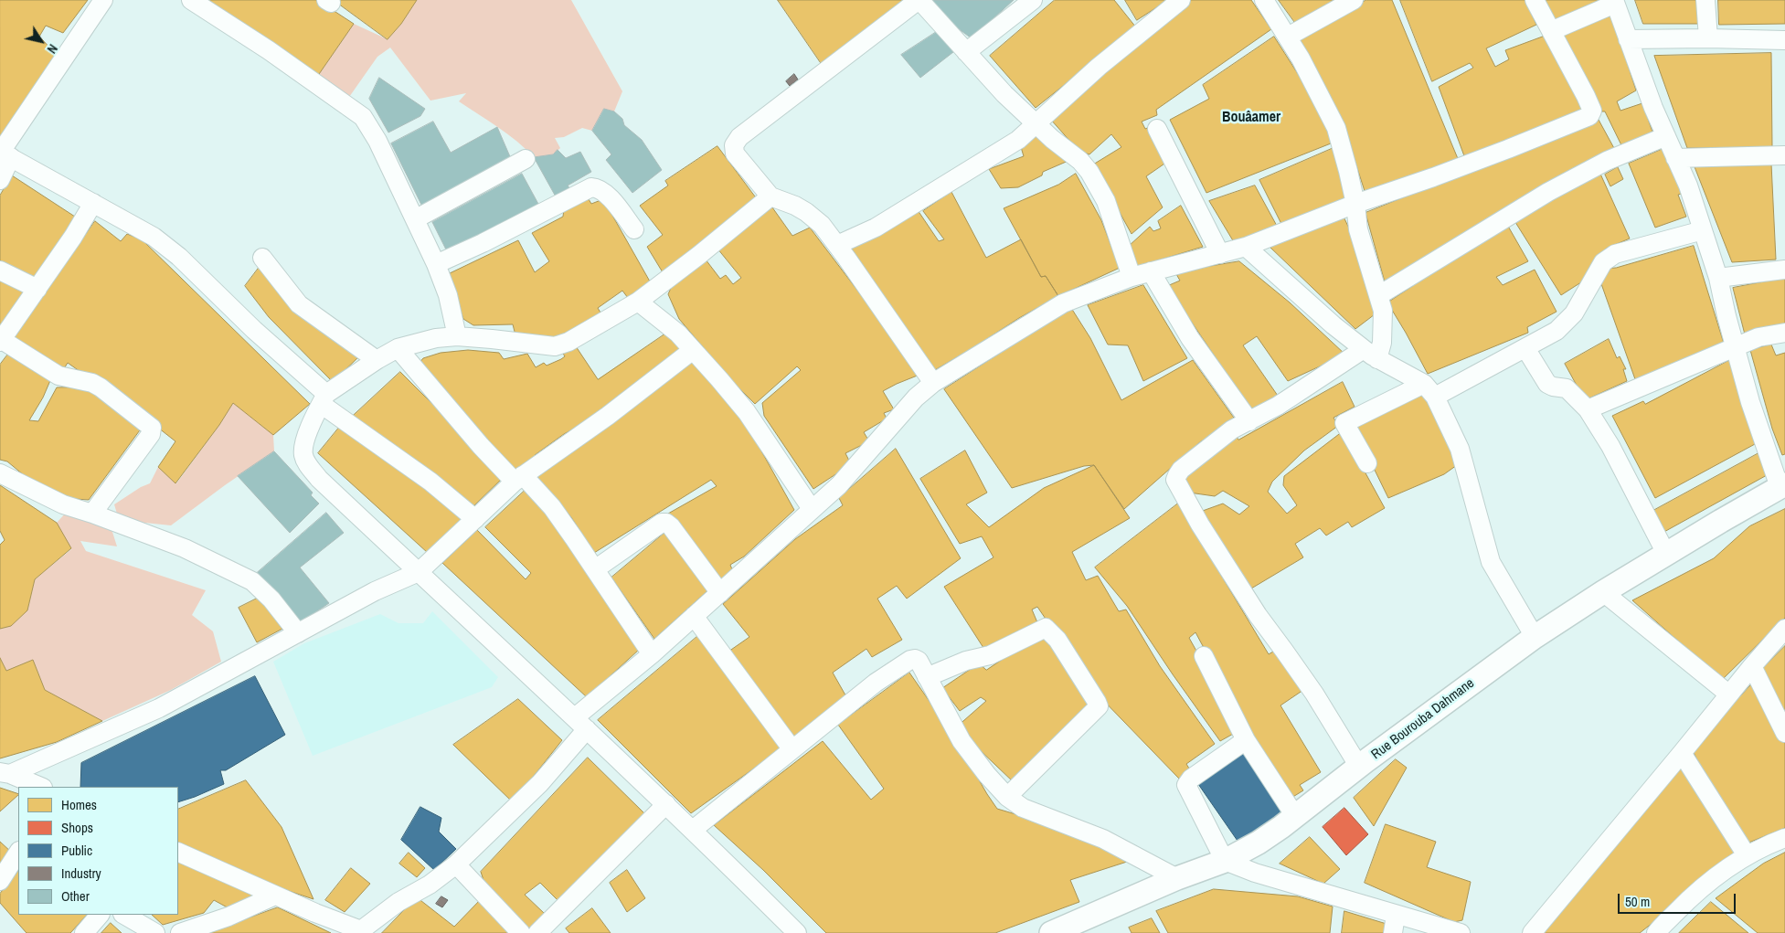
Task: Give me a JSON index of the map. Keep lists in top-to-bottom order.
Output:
{
  "streets": {
    "street": ["Rue Bourouba Dahmane"]
  },
  "districts": ["Bouâamer"],
  "legend": [
    "Homes",
    "Shops",
    "Public",
    "Industry",
    "Other"
  ],
  "scale_bar": "50 m",
  "north": "bottom right"
}
